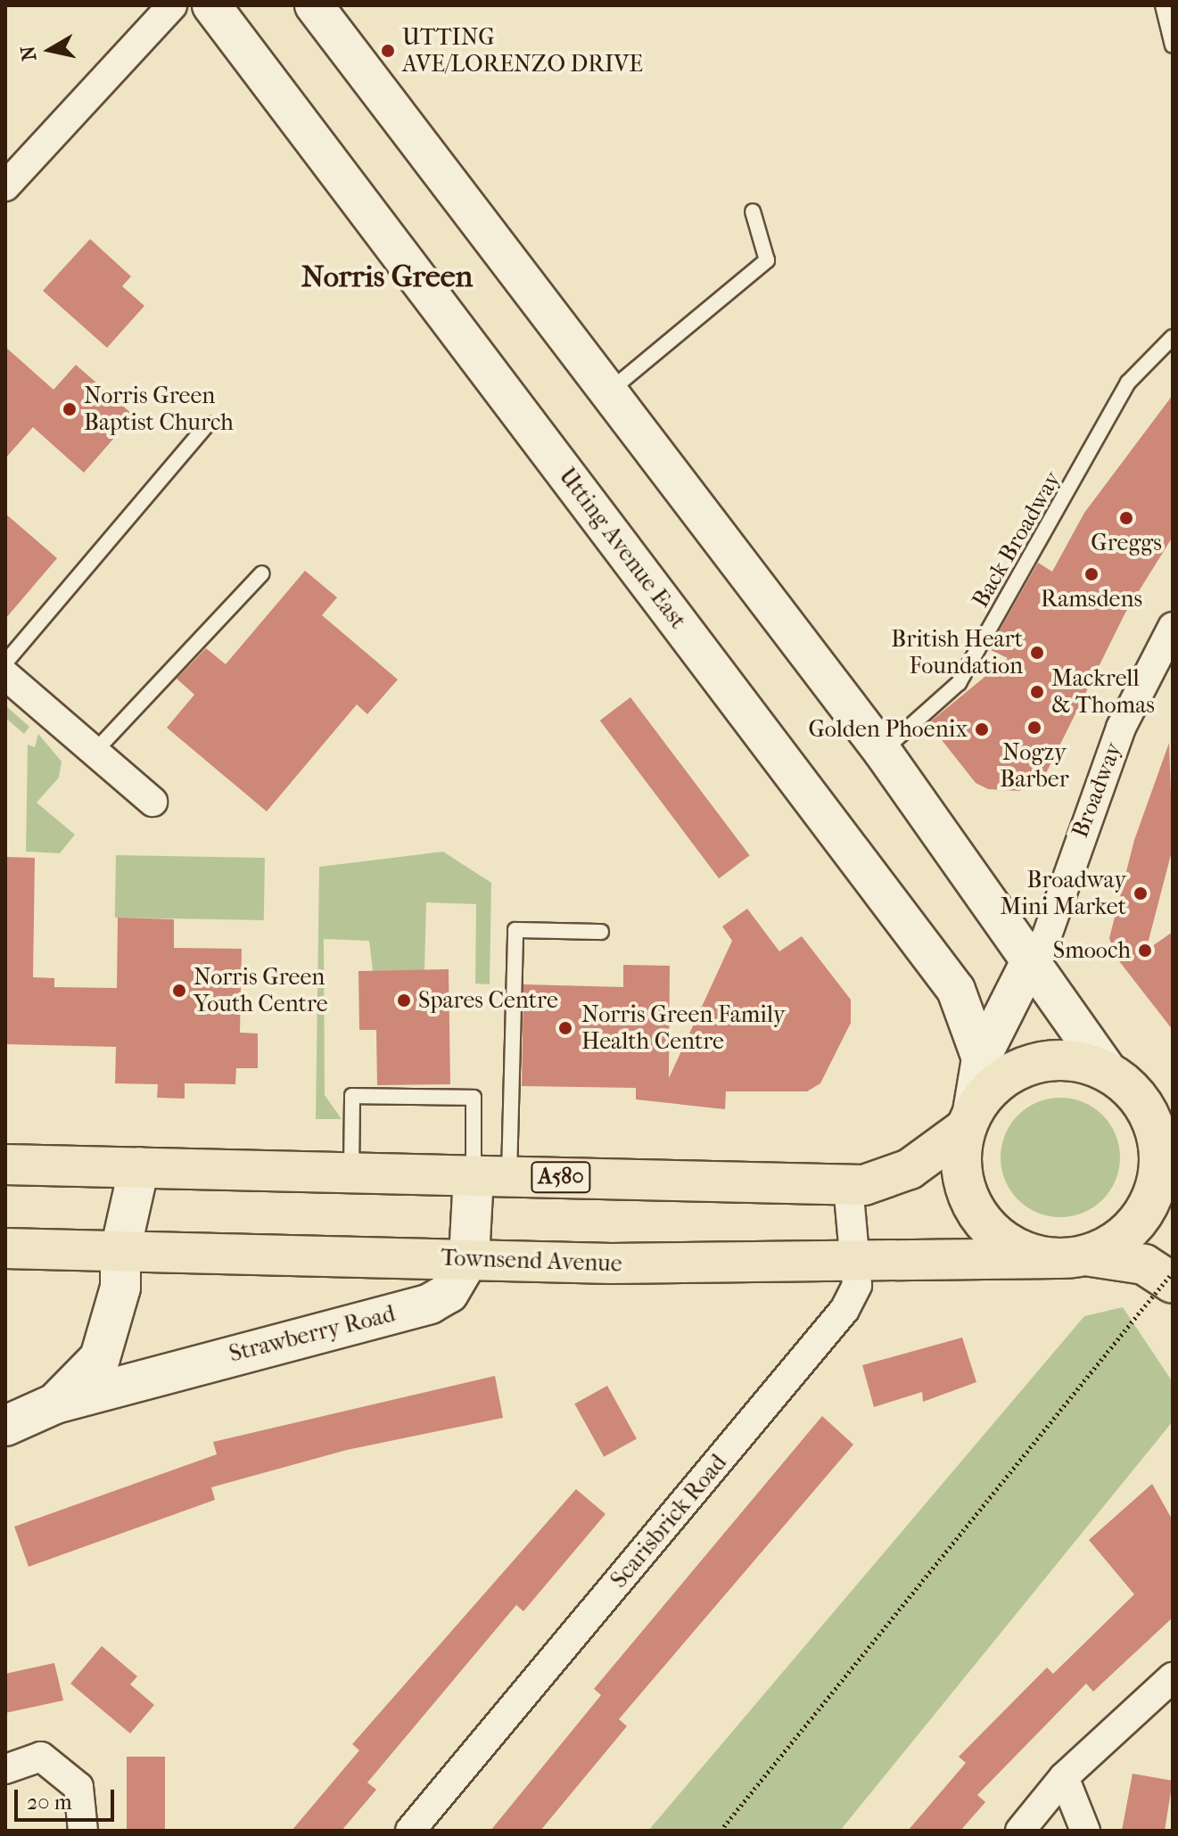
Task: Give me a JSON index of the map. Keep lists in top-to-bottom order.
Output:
{
  "streets": {
    "main road": ["A580", "Townsend Avenue", "Strawberry Road"],
    "street": ["Utting Avenue East", "Broadway", "Scarisbrick Road"],
    "lane": ["Back Broadway"]
  },
  "crossings": [
    ["Utting Avenue East", "A580"],
    ["Utting Avenue East", "Townsend Avenue"],
    ["A580", "Townsend Avenue"],
    ["A580", "Strawberry Road"],
    ["A580", "Scarisbrick Road"],
    ["Townsend Avenue", "Strawberry Road"],
    ["Townsend Avenue", "Scarisbrick Road"]
  ],
  "districts": ["Norris Green"],
  "places": [
    "UTTING AVE/LORENZO DRIVE",
    "Norris Green Baptist Church",
    "Greggs",
    "Ramsdens",
    "British Heart Foundation",
    "Mackrell & Thomas",
    "Nogzy Barber",
    "Golden Phoenix",
    "Broadway Mini Market",
    "Smooch",
    "Norris Green Youth Centre",
    "Spares Centre",
    "Norris Green Family Health Centre"
  ],
  "scale_bar": "20 m",
  "north": "left"
}
